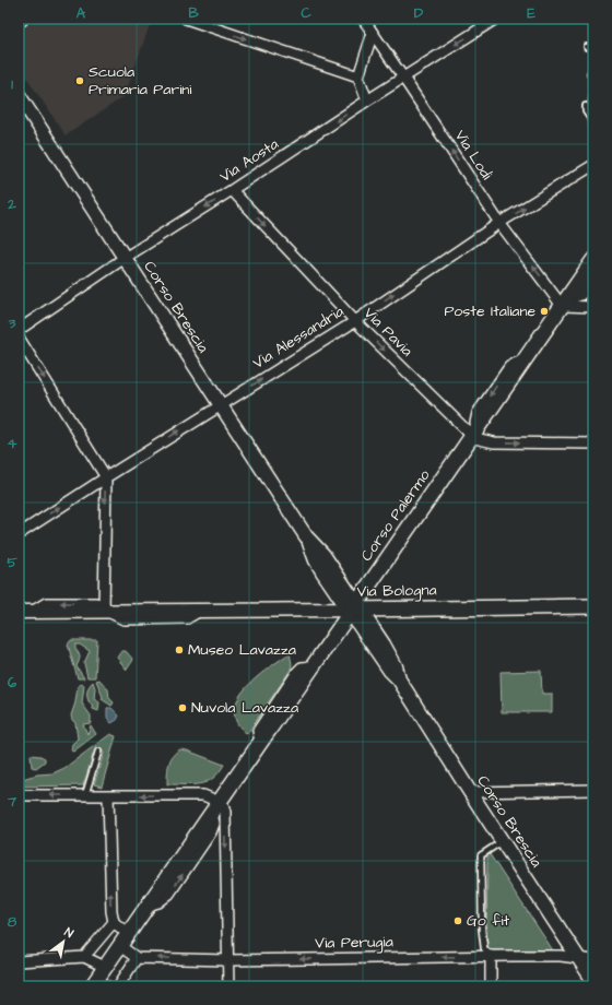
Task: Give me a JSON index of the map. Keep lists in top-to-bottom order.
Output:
{
  "streets": {
    "main road": ["Corso Palermo", "Via Bologna"],
    "street": [
      "Via Lodi",
      "Via Aosta",
      "Corso Brescia",
      "Via Pavia",
      "Via Alessandria",
      "Via Perugia"
    ]
  },
  "crossings": [
    ["Via Lodi", "Via Aosta"],
    ["Via Lodi", "Via Alessandria"],
    ["Via Lodi", "Corso Palermo"],
    ["Via Aosta", "Corso Brescia"],
    ["Via Aosta", "Via Pavia"],
    ["Corso Brescia", "Via Alessandria"],
    ["Corso Brescia", "Corso Palermo"],
    ["Corso Brescia", "Via Bologna"],
    ["Corso Brescia", "Via Perugia"],
    ["Via Pavia", "Via Alessandria"],
    ["Via Pavia", "Corso Palermo"],
    ["Corso Palermo", "Via Bologna"]
  ],
  "one_way": [
    "Via Lodi",
    "Via Aosta",
    "Via Pavia",
    "Via Alessandria",
    "Via Perugia"
  ],
  "places": [
    "Scuola Primaria Parini",
    "Poste Italiane",
    "Museo Lavazza",
    "Nuvola Lavazza",
    "Go fit"
  ],
  "north": "top right",
  "grid": {
    "columns": [
      "A",
      "B",
      "C",
      "D",
      "E"
    ],
    "rows": [
      "1",
      "2",
      "3",
      "4",
      "5",
      "6",
      "7",
      "8"
    ]
  }
}
